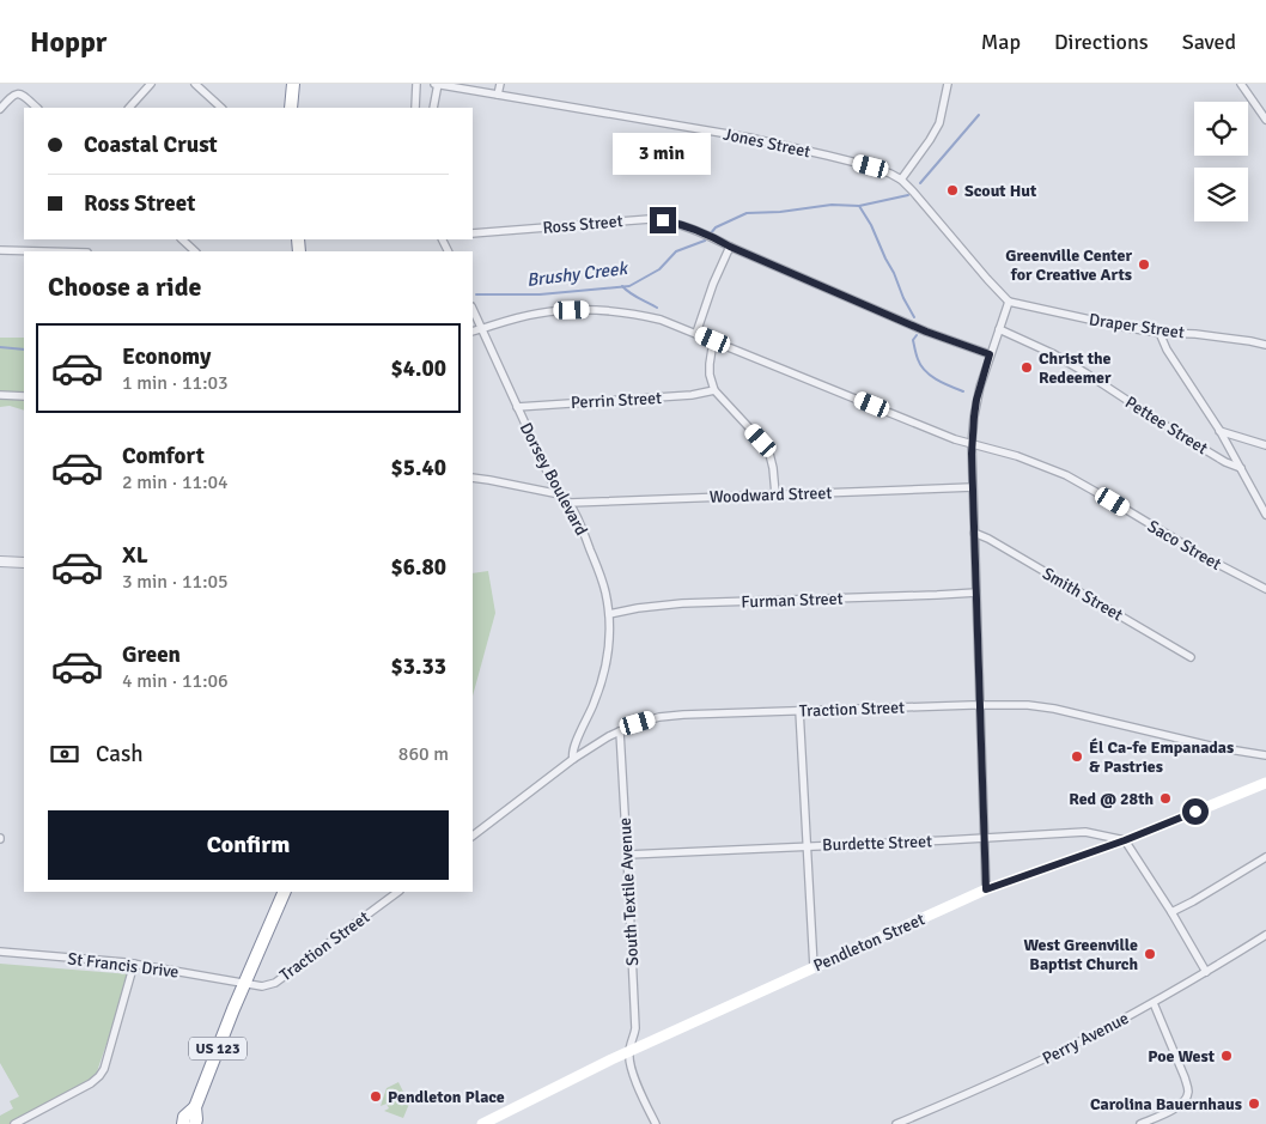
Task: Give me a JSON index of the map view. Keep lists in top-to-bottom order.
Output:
{
  "streets": {
    "highway": ["US 123"],
    "main road": ["Pendleton Street"],
    "street": [
      "Jones Street",
      "Ross Street",
      "Draper Street",
      "Perrin Street",
      "Pettee Street",
      "Dorsey Boulevard",
      "Woodward Street",
      "Saco Street",
      "Smith Street",
      "Furman Street",
      "Traction Street",
      "Burdette Street",
      "South Textile Avenue",
      "St Francis Drive",
      "Perry Avenue"
    ]
  },
  "crossings": [
    ["Jones Street", "Draper Street"],
    ["Perrin Street", "Dorsey Boulevard"],
    ["Dorsey Boulevard", "Woodward Street"],
    ["Dorsey Boulevard", "Saco Street"],
    ["Dorsey Boulevard", "Furman Street"],
    ["Dorsey Boulevard", "Traction Street"],
    ["Traction Street", "South Textile Avenue"],
    ["Traction Street", "St Francis Drive"],
    ["Traction Street", "US 123"],
    ["Burdette Street", "South Textile Avenue"],
    ["Burdette Street", "Pendleton Street"],
    ["South Textile Avenue", "Pendleton Street"],
    ["St Francis Drive", "US 123"]
  ],
  "water": ["Brushy Creek"],
  "places": [
    "Scout Hut",
    "Greenville Center for Creative Arts",
    "Christ the Redeemer",
    "Él Ca-fe Empanadas & Pastries",
    "Red @ 28th",
    "West Greenville Baptist Church",
    "Poe West",
    "Pendleton Place",
    "Carolina Bauernhaus"
  ],
  "page": {
    "header": "Hoppr",
    "nav": ["Map", "Directions", "Saved"],
    "banner": ["Coastal Crust", "Ross Street"],
    "bubble": "3 min",
    "heading": "Choose a ride",
    "list": [
      {
        "name": "Economy",
        "note": "1 min · 11:03",
        "value": "$4.00"
      },
      {
        "name": "Comfort",
        "note": "2 min · 11:04",
        "value": "$5.40"
      },
      {
        "name": "XL",
        "note": "3 min · 11:05",
        "value": "$6.80"
      },
      {
        "name": "Green",
        "note": "4 min · 11:06",
        "value": "$3.33"
      }
    ],
    "pay": ["Cash", "860 m"],
    "buttons": "Confirm"
  }
}
